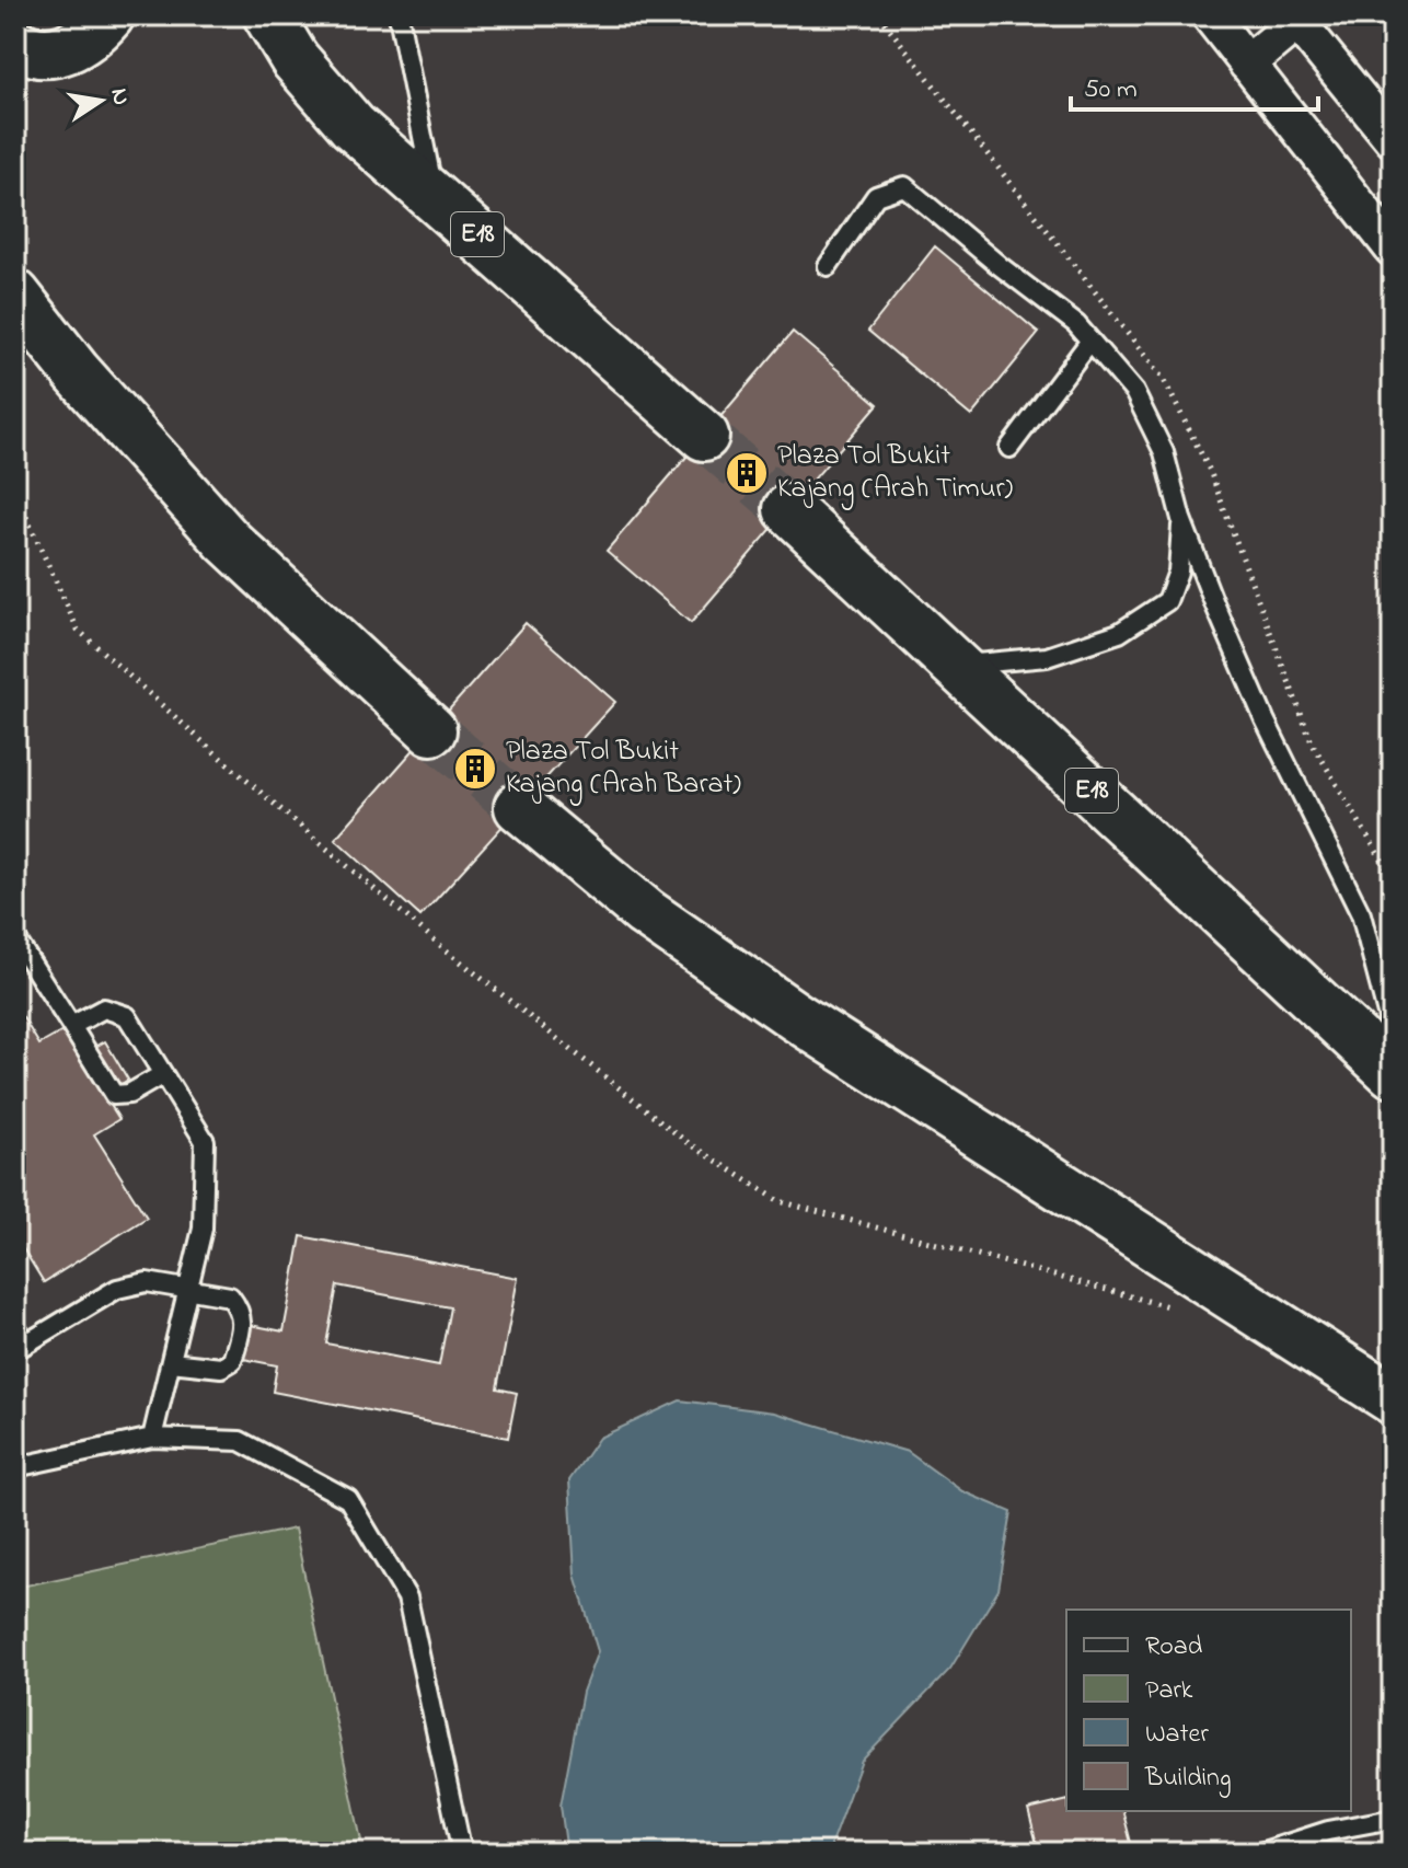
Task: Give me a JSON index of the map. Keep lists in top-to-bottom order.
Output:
{
  "streets": {
    "highway": ["E18"]
  },
  "places": {
    "building": ["Plaza Tol Bukit Kajang (Arah Timur)", "Plaza Tol Bukit Kajang (Arah Barat)"]
  },
  "legend": [
    "Road",
    "Park",
    "Water",
    "Building"
  ],
  "scale_bar": "50 m",
  "north": "right"
}
